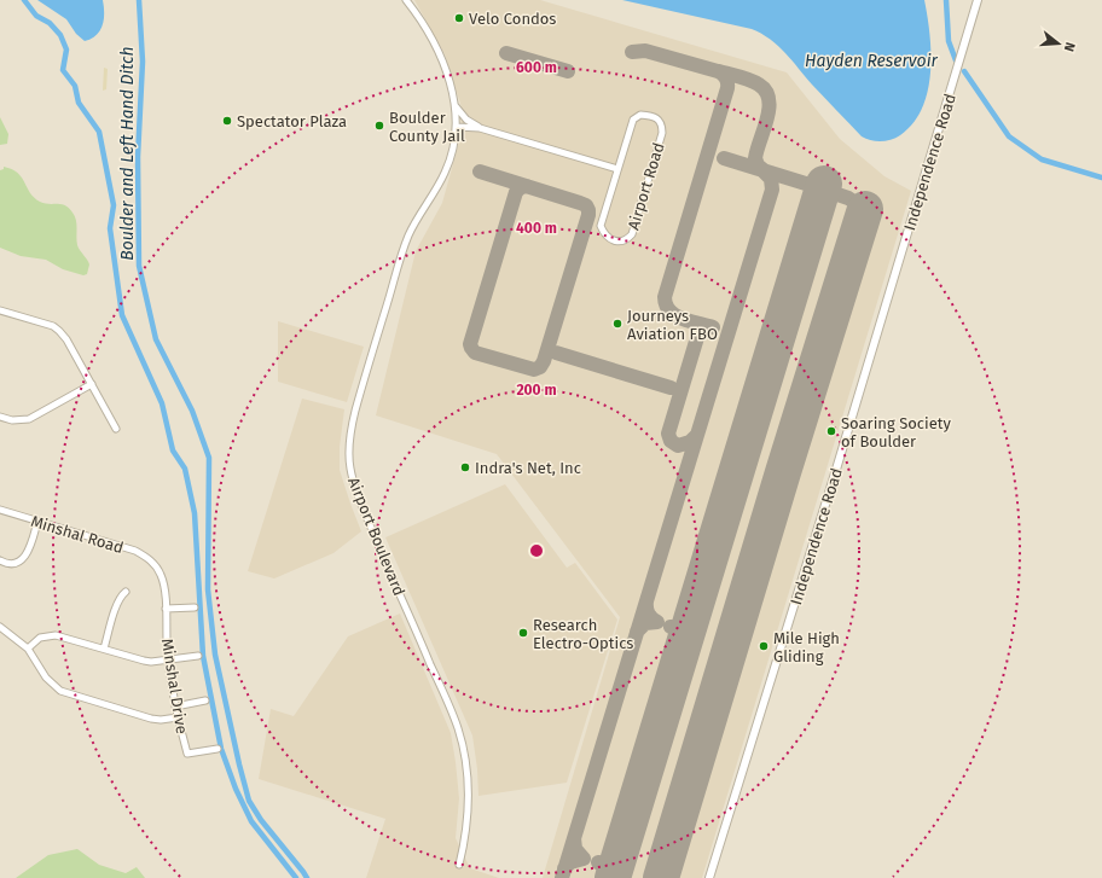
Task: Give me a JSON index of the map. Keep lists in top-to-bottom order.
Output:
{
  "streets": {
    "street": [
      "Independence Road",
      "Airport Road",
      "Minshal Road",
      "Airport Boulevard",
      "Minshal Drive"
    ]
  },
  "crossings": [
    ["Airport Road", "Airport Boulevard"],
    ["Minshal Road", "Minshal Drive"]
  ],
  "water": ["Hayden Reservoir", "Boulder and Left Hand Ditch"],
  "places": [
    "Velo Condos",
    "Spectator Plaza",
    "Boulder County Jail",
    "Journeys Aviation FBO",
    "Soaring Society of Boulder",
    "Indra's Net, Inc",
    "Research Electro-Optics",
    "Mile High Gliding"
  ],
  "north": "right",
  "rings": ["600 m", "400 m", "200 m"]
}
